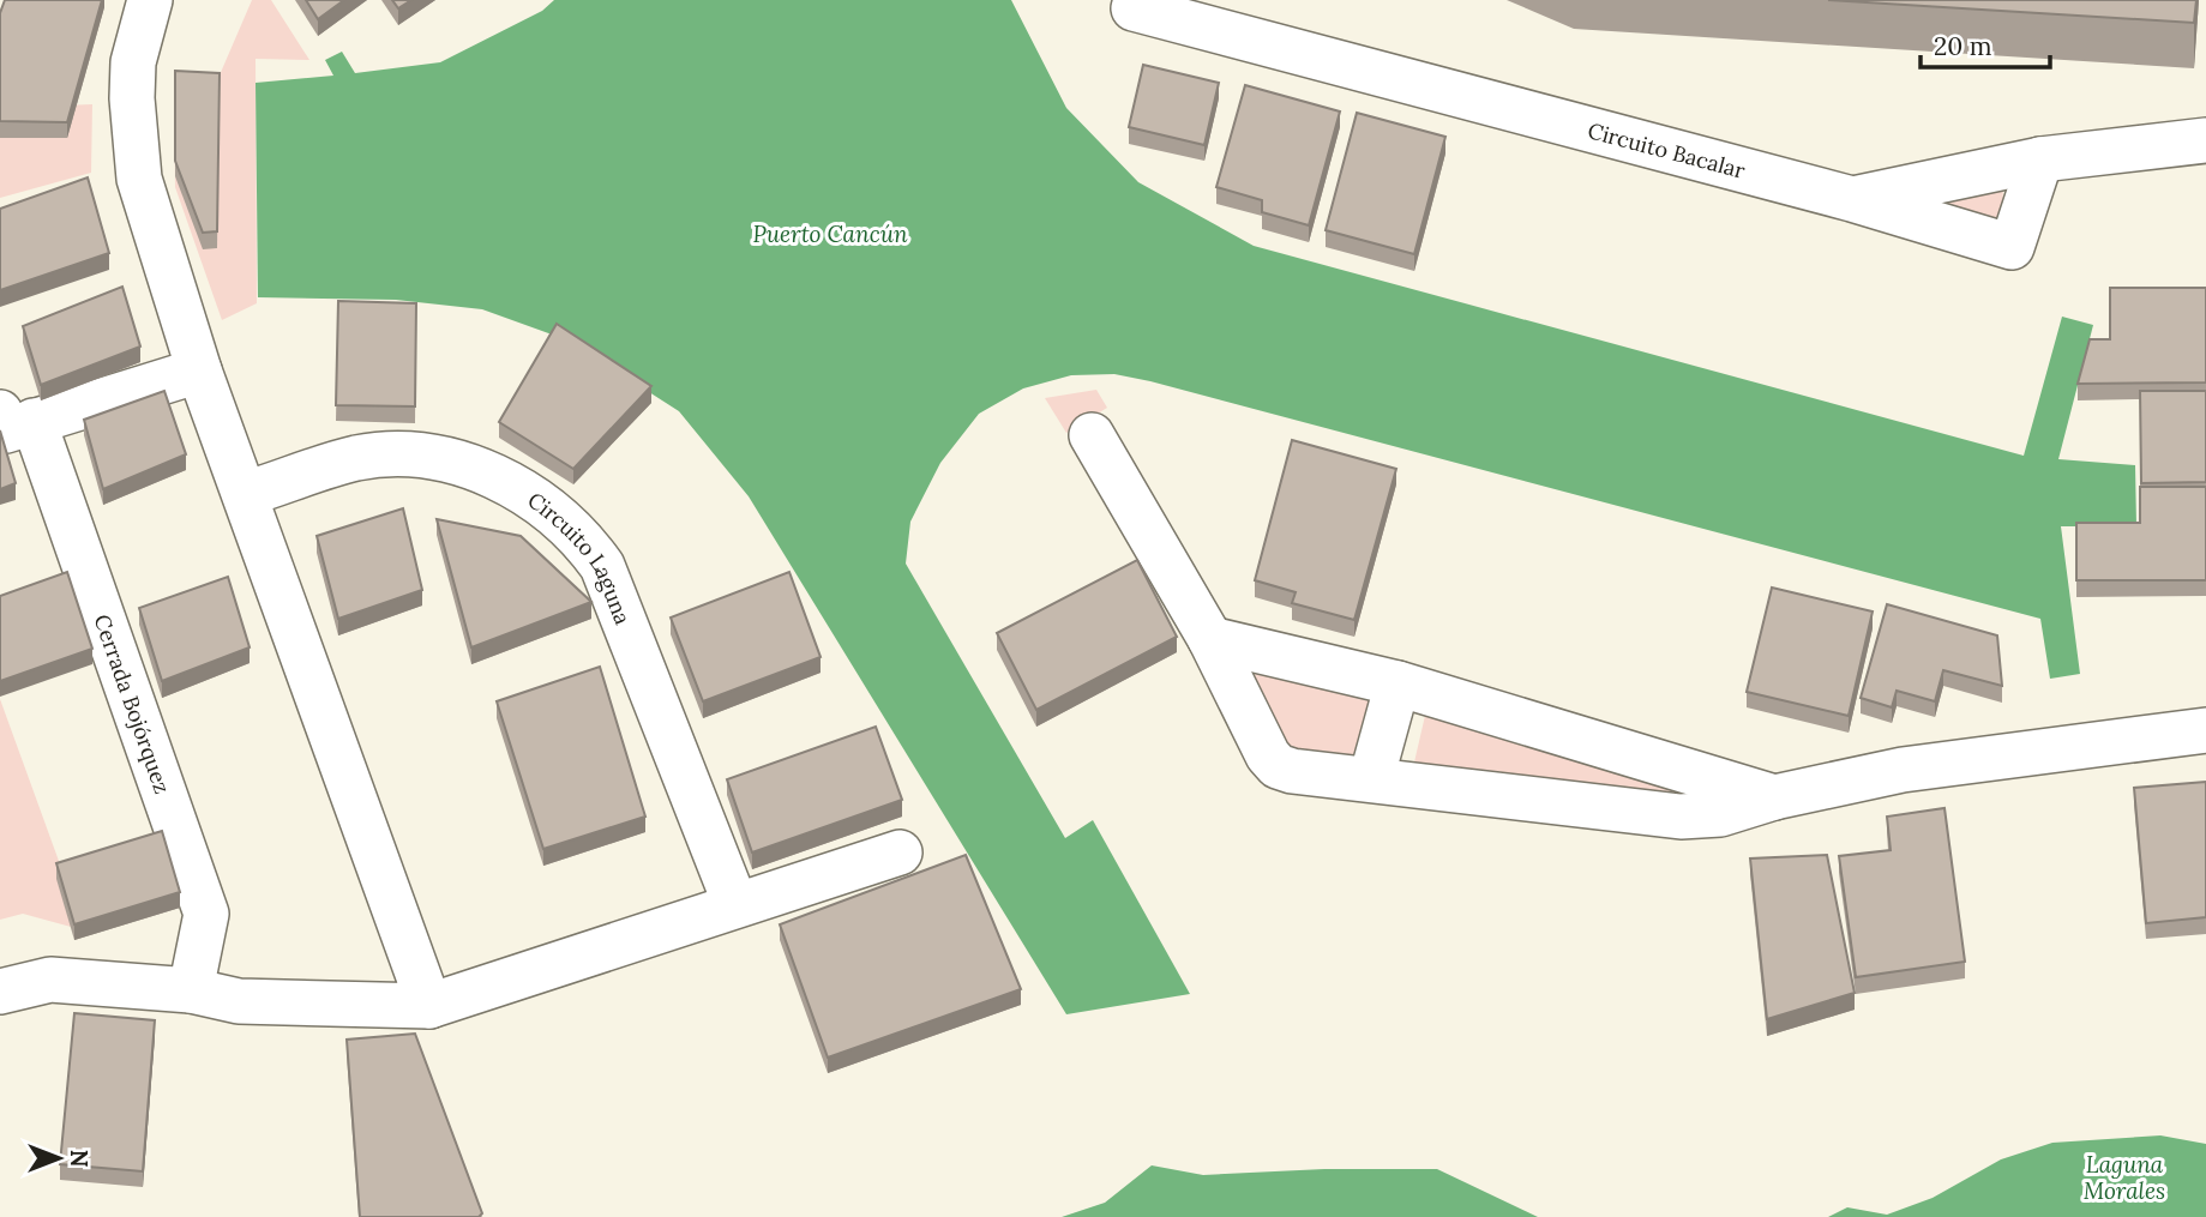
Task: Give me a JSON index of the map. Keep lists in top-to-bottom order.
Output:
{
  "streets": {
    "street": ["Circuito Bacalar", "Circuito Laguna", "Cerrada Bojórquez"]
  },
  "water": ["Puerto Cancún", "Laguna Morales"],
  "scale_bar": "20 m",
  "north": "right"
}
